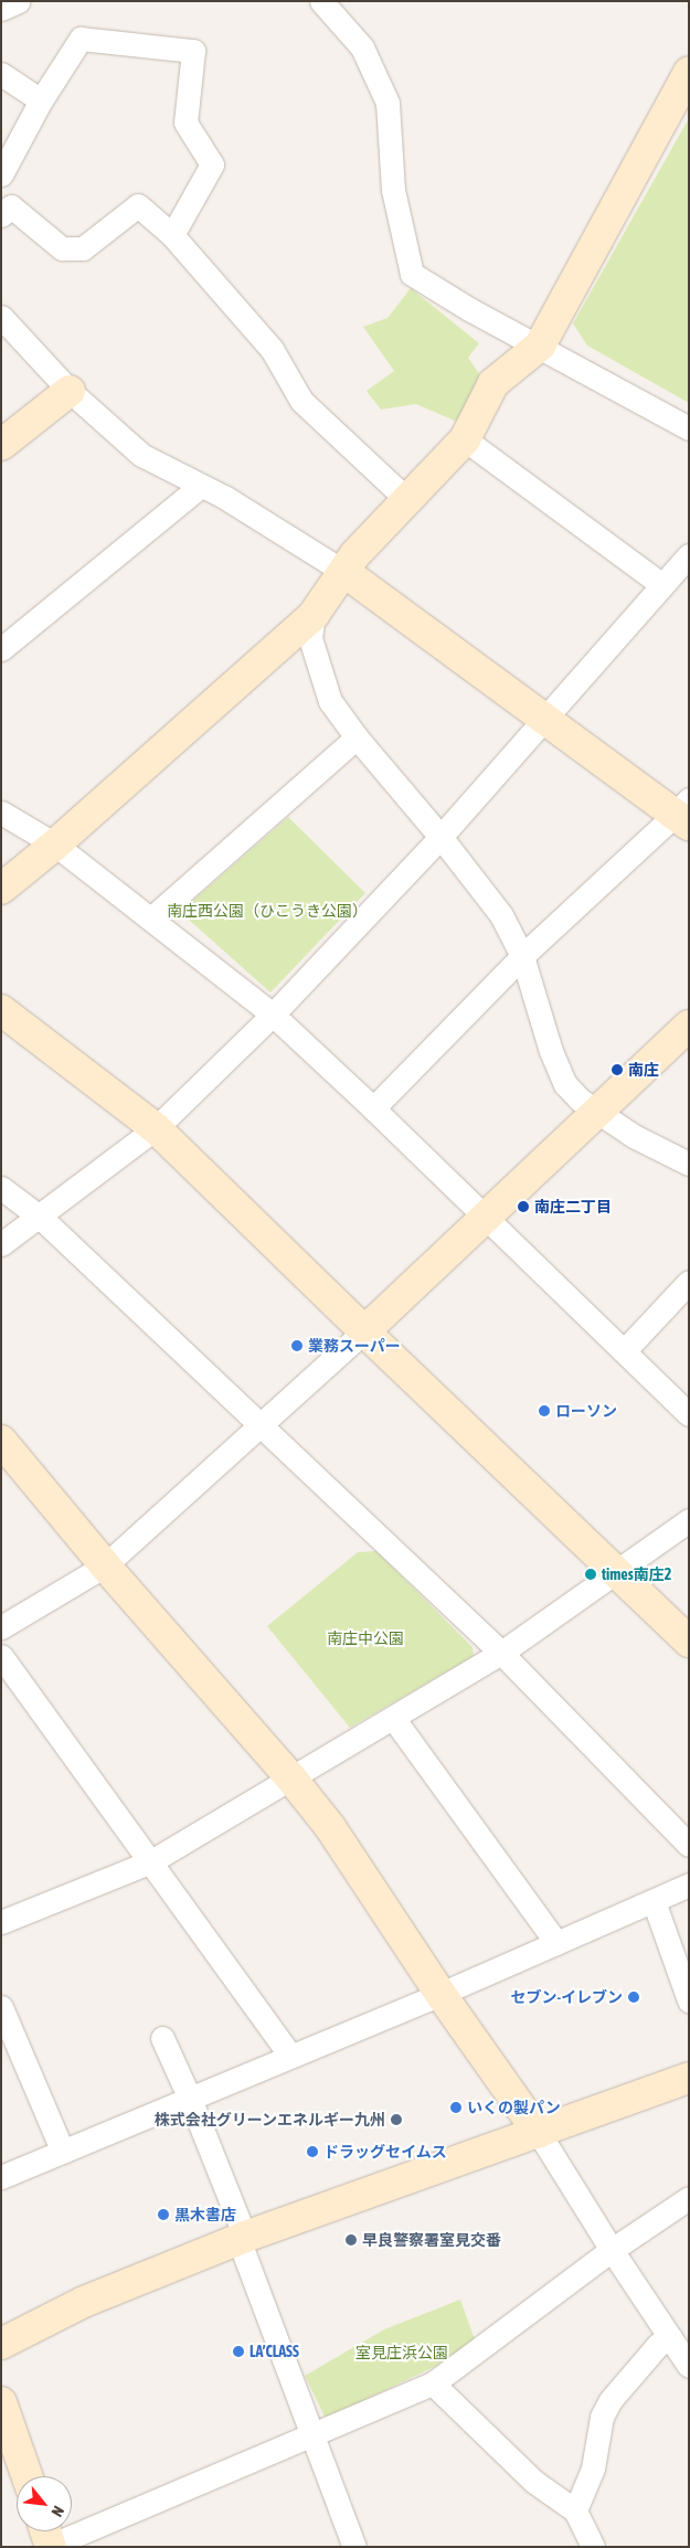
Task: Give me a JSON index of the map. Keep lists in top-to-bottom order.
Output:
{
  "parks": ["南庄西公園（ひこうき公園）", "南庄中公園", "室見庄浜公園"],
  "places": [
    "南庄",
    "南庄二丁目",
    "業務スーパー",
    "ローソン",
    "times南庄2",
    "セブン-イレブン",
    "いくの製パン",
    "株式会社グリーンエネルギー九州",
    "ドラッグセイムス",
    "黒木書店",
    "早良警察署室見交番",
    "LA’CLASS"
  ],
  "north": "bottom right"
}
